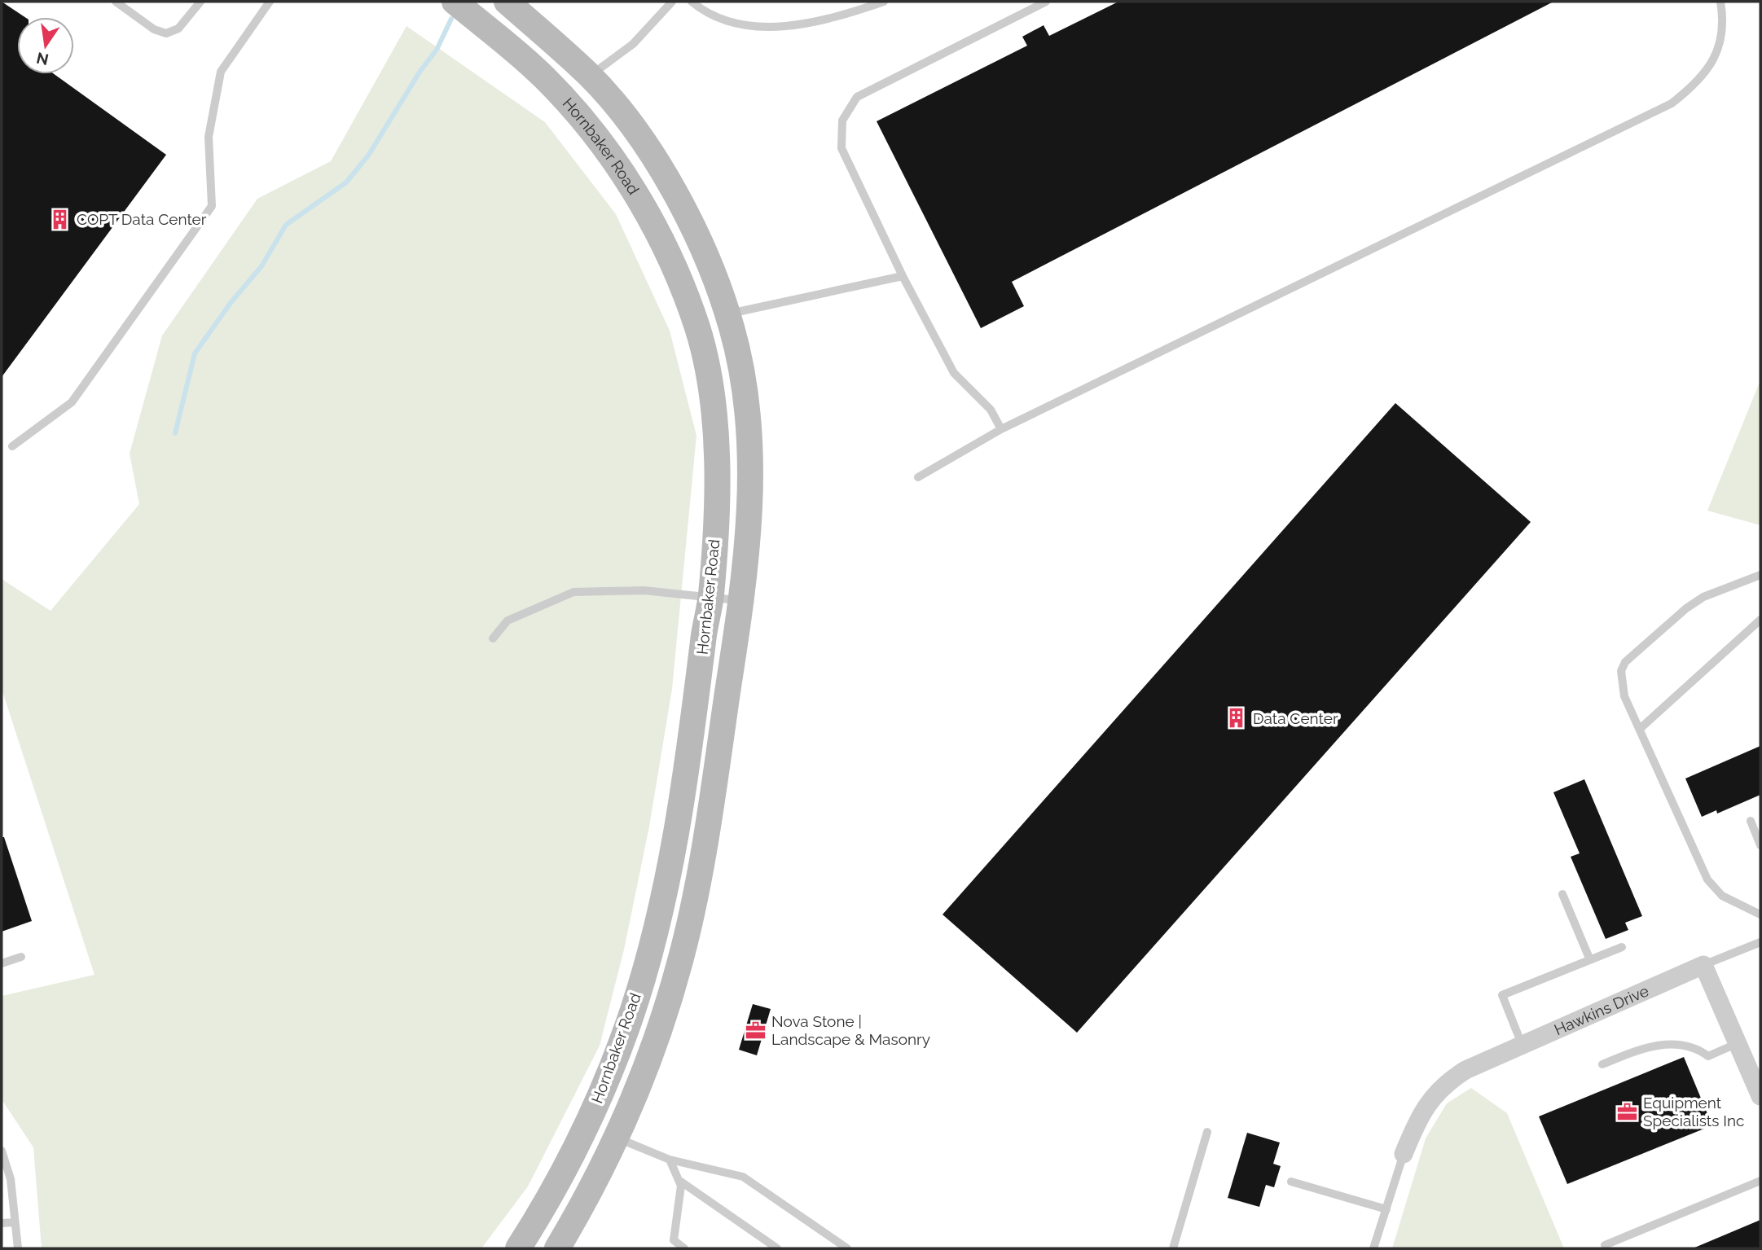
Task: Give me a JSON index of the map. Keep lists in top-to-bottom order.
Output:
{
  "streets": {
    "main road": ["Hornbaker Road"],
    "street": ["Hawkins Drive"]
  },
  "places": {
    "building": ["COPT Data Center", "Data Center"],
    "office": ["Nova Stone | Landscape & Masonry", "Equipment Specialists Inc"]
  },
  "north": "bottom"
}
